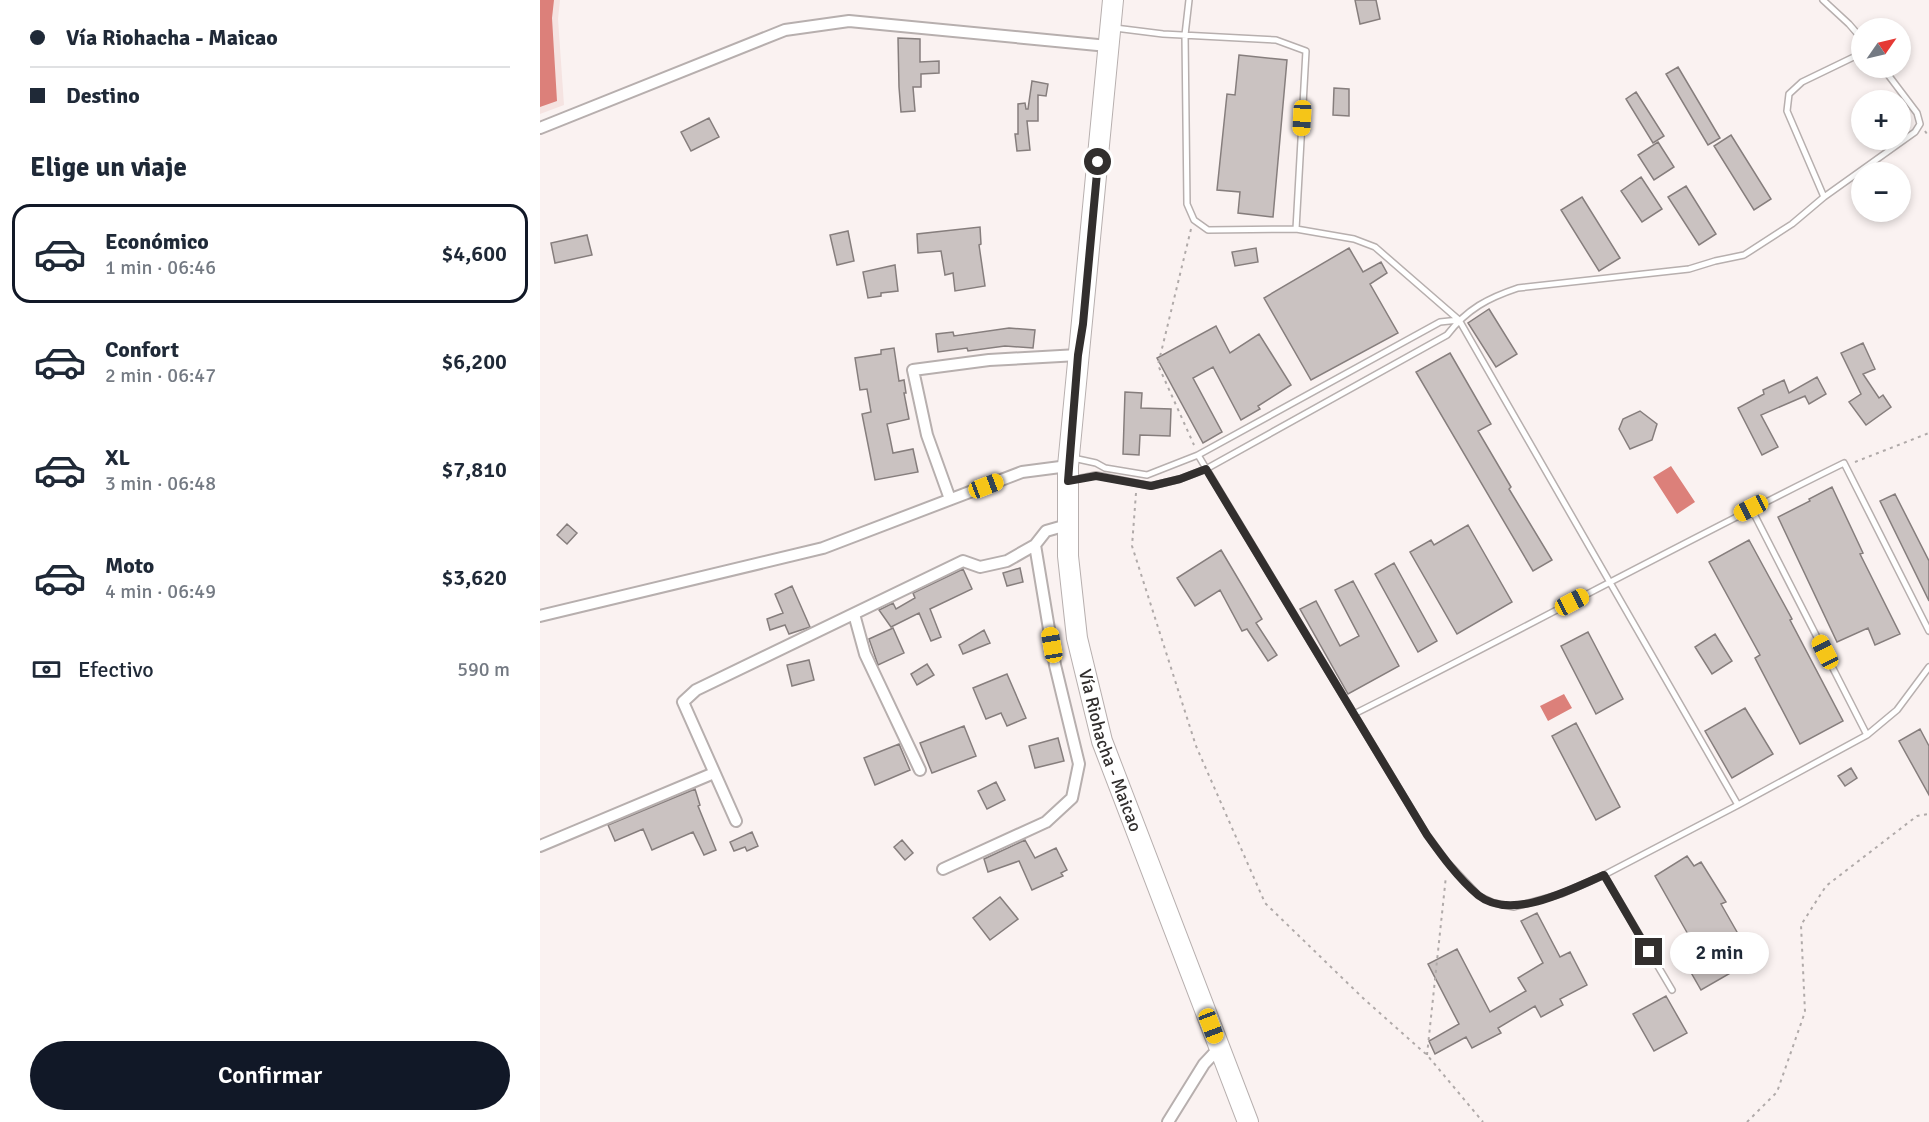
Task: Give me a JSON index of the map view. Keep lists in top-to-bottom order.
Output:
{
  "streets": {
    "highway": ["Vía Riohacha - Maicao"]
  },
  "north": "top right",
  "page": {
    "banner": ["Vía Riohacha - Maicao", "Destino"],
    "map_buttons": ["+", "−"],
    "heading": "Elige un viaje",
    "list": [
      {
        "name": "Económico",
        "note": "1 min · 06:46",
        "value": "$4,600"
      },
      {
        "name": "Confort",
        "note": "2 min · 06:47",
        "value": "$6,200"
      },
      {
        "name": "XL",
        "note": "3 min · 06:48",
        "value": "$7,810"
      },
      {
        "name": "Moto",
        "note": "4 min · 06:49",
        "value": "$3,620"
      }
    ],
    "pay": ["Efectivo", "590 m"],
    "bubble": "2 min",
    "buttons": "Confirmar"
  }
}
